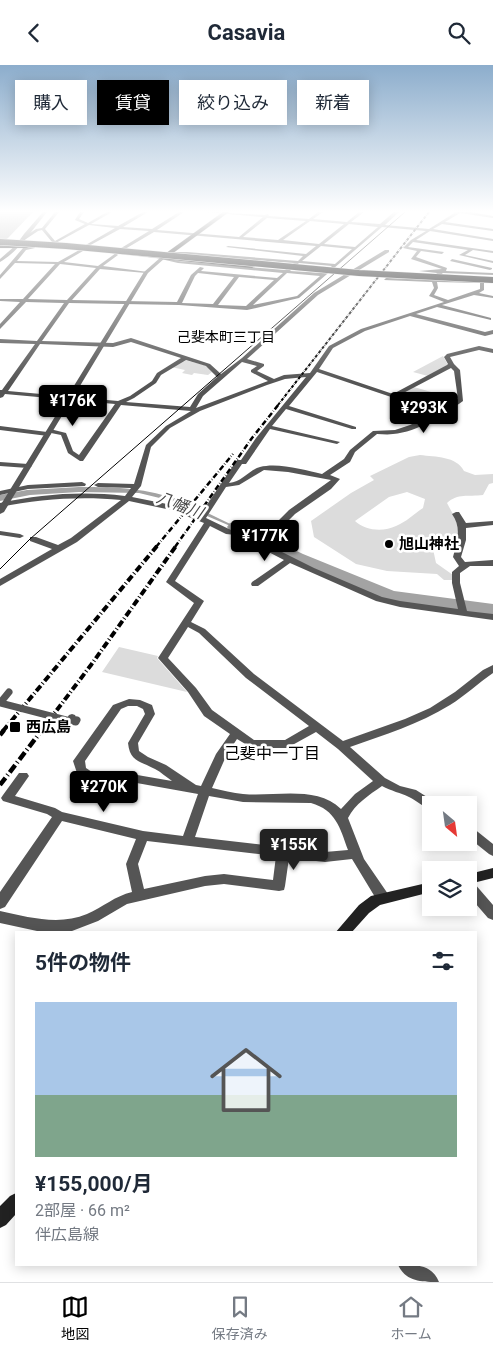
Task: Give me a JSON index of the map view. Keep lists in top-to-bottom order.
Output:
{
  "districts": ["己斐本町三丁目", "己斐中一丁目"],
  "water": ["八幡川"],
  "places": {
    "other": ["旭山神社"],
    "transit": ["西広島"]
  },
  "north": "bottom right",
  "page": {
    "header": "Casavia",
    "chip": [
      "購入",
      "賃貸",
      "絞り込み",
      "新着"
    ],
    "price": [
      "¥176K",
      "¥293K",
      "¥177K",
      "¥270K",
      "¥155K"
    ],
    "heading": "5件の物件",
    "list": [
      {
        "name": "¥155,000/月",
        "note": "2部屋 · 66 m² · 伴広島線"
      }
    ],
    "tabs": ["地図", "保存済み", "ホーム"]
  }
}
